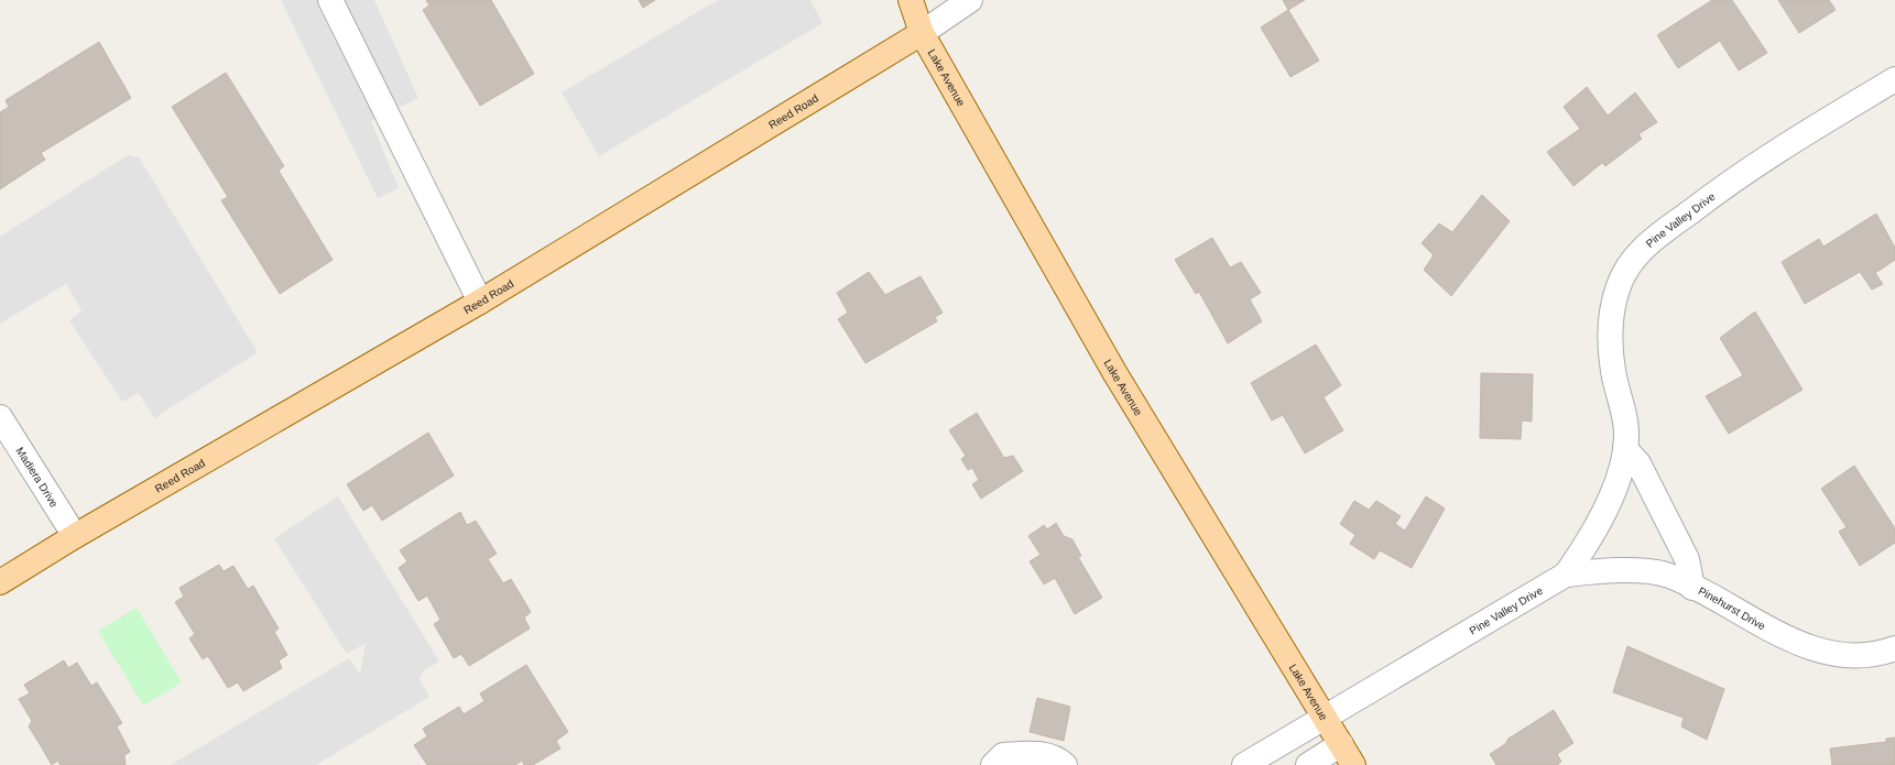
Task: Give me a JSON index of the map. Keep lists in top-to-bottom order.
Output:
{
  "streets": {
    "main road": ["Lake Avenue", "Reed Road"],
    "street": ["Pine Valley Drive", "Madiera Drive", "Pinehurst Drive"]
  },
  "crossings": [
    ["Lake Avenue", "Reed Road"],
    ["Lake Avenue", "Pine Valley Drive"],
    ["Reed Road", "Madiera Drive"],
    ["Pine Valley Drive", "Pinehurst Drive"]
  ]
}
